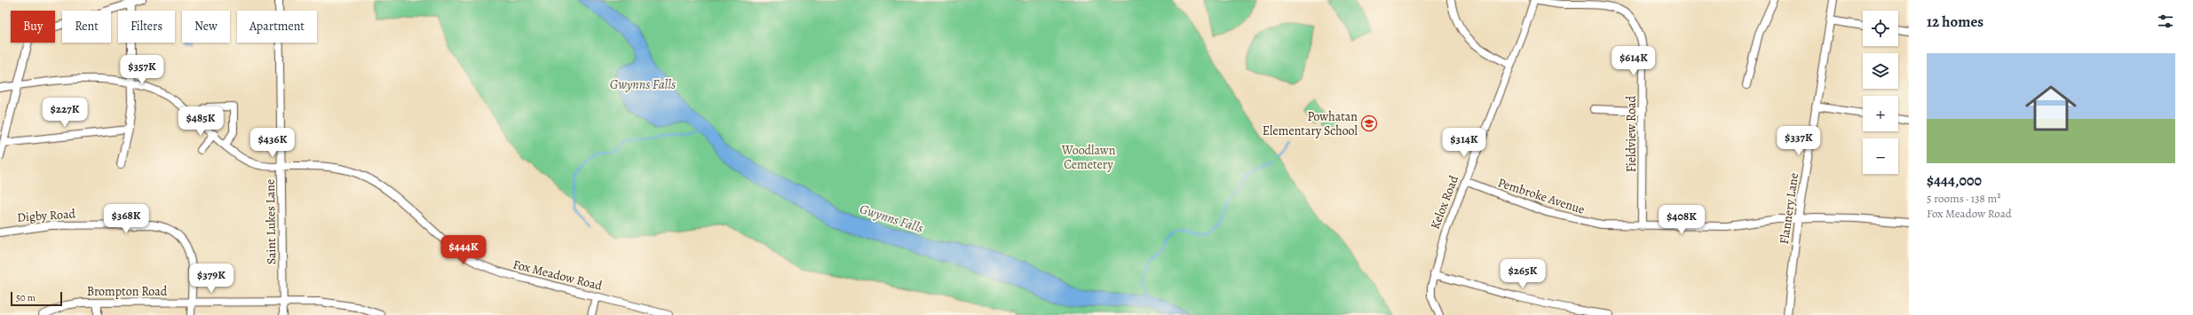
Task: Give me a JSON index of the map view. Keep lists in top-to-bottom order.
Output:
{
  "streets": {
    "street": [
      "Fieldview Road",
      "Pembroke Avenue",
      "Kelox Road",
      "Flannery Lane",
      "Digby Road",
      "Saint Lukes Lane",
      "Fox Meadow Road",
      "Brompton Road"
    ]
  },
  "crossings": [
    ["Fieldview Road", "Pembroke Avenue"],
    ["Fieldview Road", "Kelox Road"],
    ["Pembroke Avenue", "Kelox Road"],
    ["Pembroke Avenue", "Flannery Lane"],
    ["Digby Road", "Brompton Road"],
    ["Saint Lukes Lane", "Fox Meadow Road"],
    ["Saint Lukes Lane", "Brompton Road"]
  ],
  "water": ["Gwynns Falls"],
  "parks": ["Woodlawn Cemetery"],
  "places": {
    "school or university": ["Powhatan Elementary School"]
  },
  "scale_bar": "50 m",
  "page": {
    "heading": "12 homes",
    "map_buttons": ["+", "−"],
    "chip": [
      "Buy",
      "Rent",
      "Filters",
      "New",
      "Apartment"
    ],
    "list": [
      {
        "name": "$444,000",
        "note": "5 rooms · 138 m² · Fox Meadow Road"
      }
    ],
    "price": [
      "$614K",
      "$357K",
      "$227K",
      "$485K",
      "$337K",
      "$436K",
      "$314K",
      "$368K",
      "$408K",
      "$444K",
      "$265K",
      "$379K"
    ],
    "scale": "50 m"
  }
}
